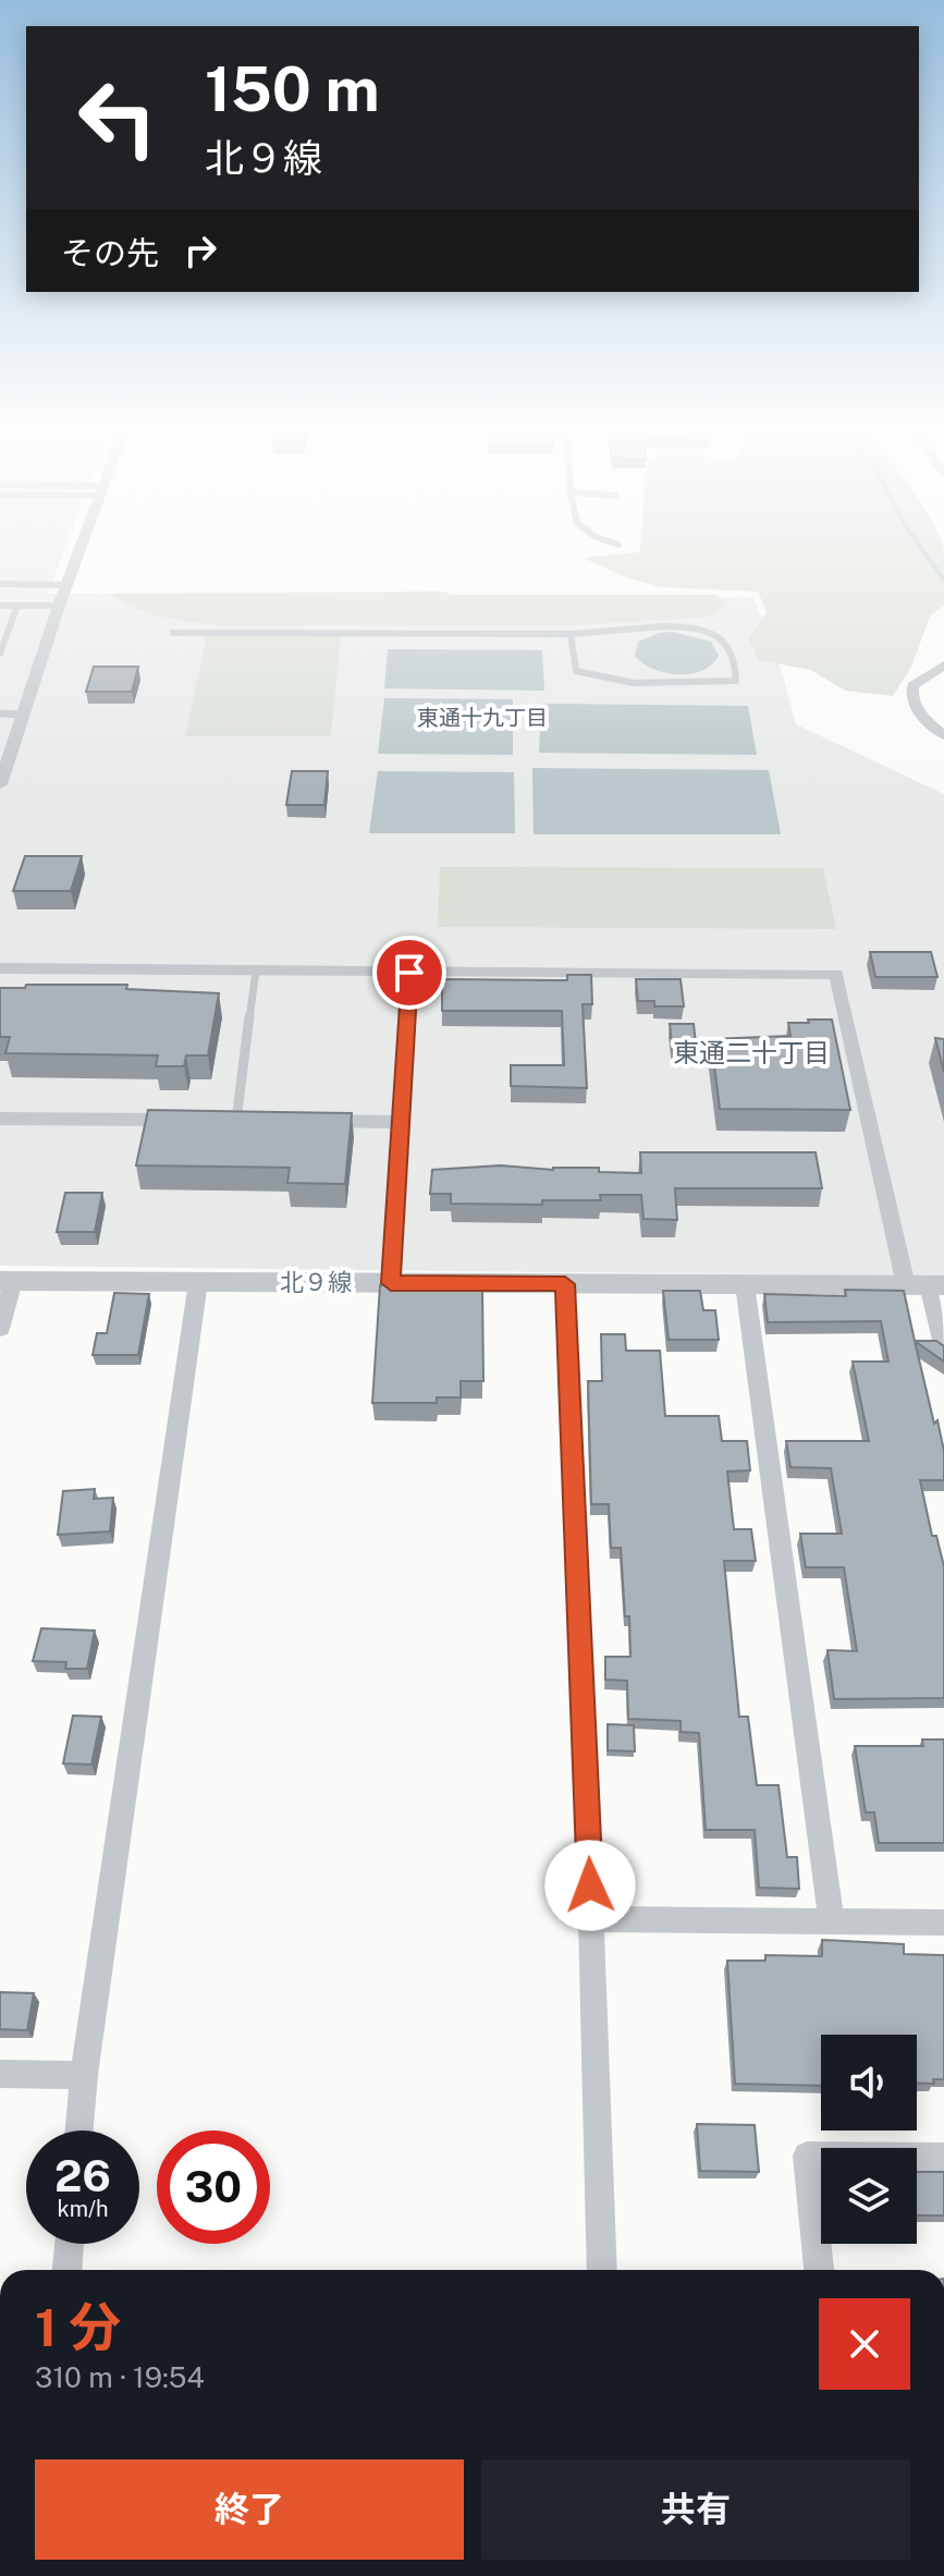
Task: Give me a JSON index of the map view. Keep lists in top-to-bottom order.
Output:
{
  "streets": {
    "street": ["北９線"]
  },
  "districts": ["東通十九丁目", "東通二十丁目"],
  "page": {
    "turn": ["150 m", "北９線"],
    "then": "その先",
    "speed": "26 km/h",
    "limit": "30",
    "heading": ["1 分", "310 m · 19:54"],
    "buttons": ["終了", "共有"]
  }
}
